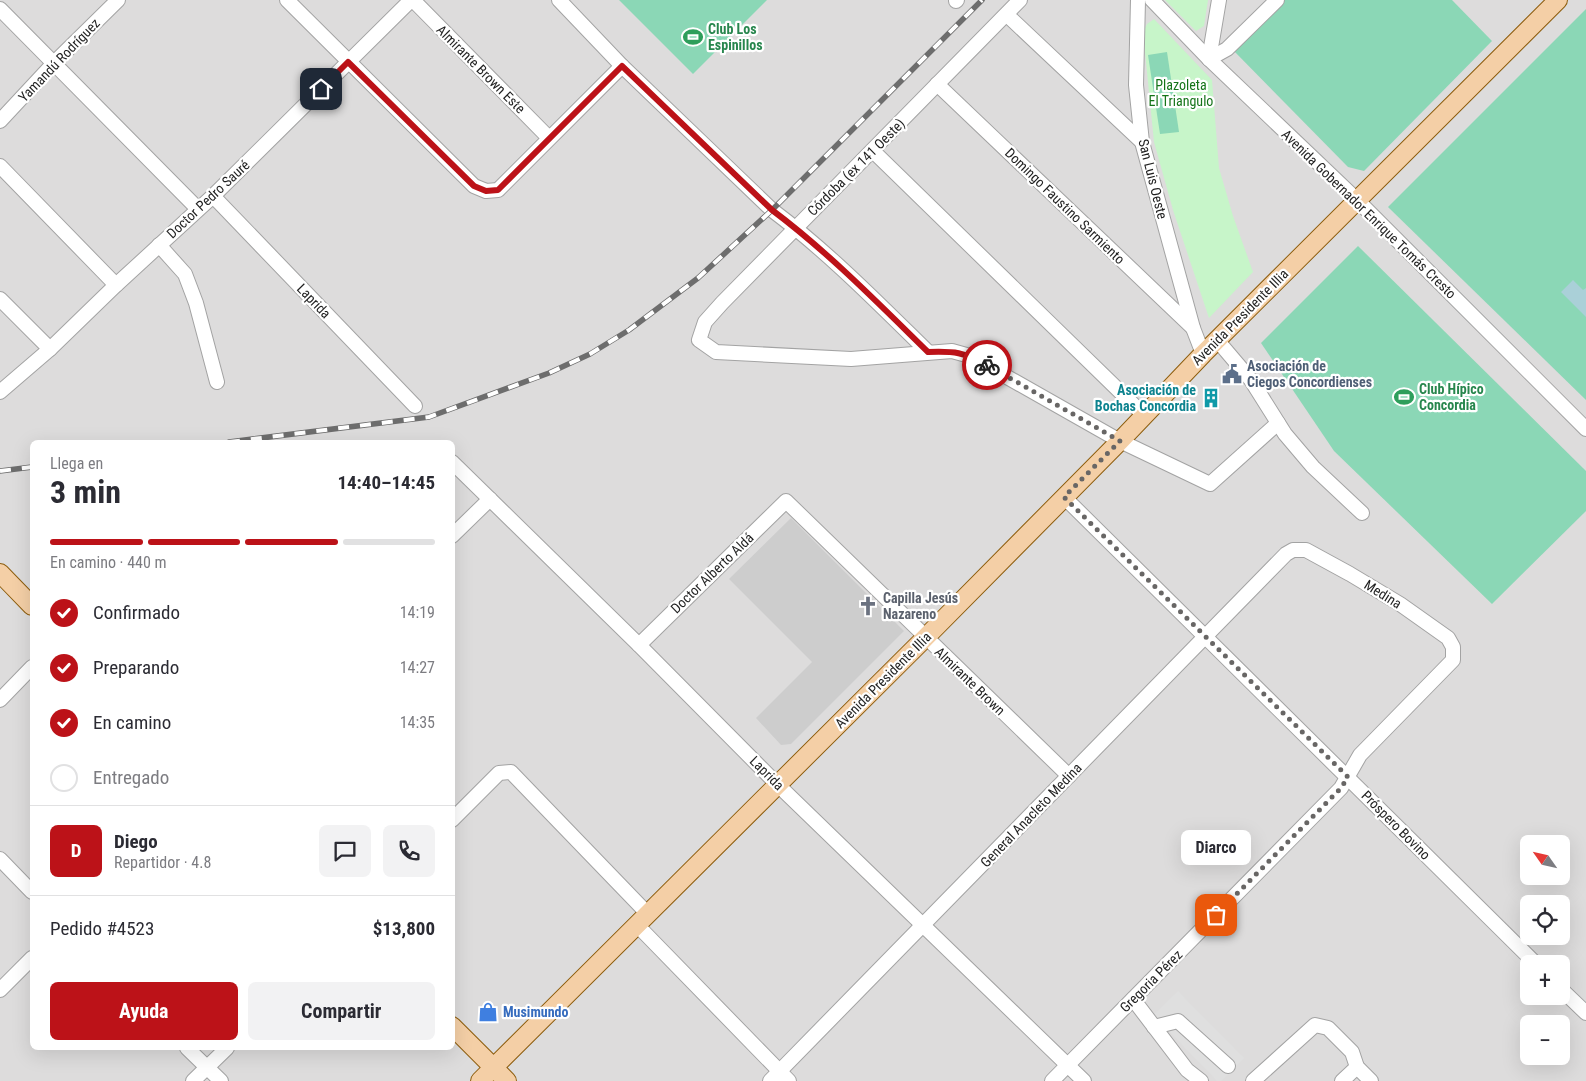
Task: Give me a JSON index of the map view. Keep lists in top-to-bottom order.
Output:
{
  "streets": {
    "main road": ["Avenida Presidente Illia"],
    "street": [
      "Yamandú Rodríguez",
      "Almirante Brown Este",
      "Córdoba (ex 141 Oeste)",
      "San Luis Oeste",
      "Doctor Pedro Sauré",
      "Domingo Faustino Sarmiento",
      "Avenida Gobernador Enrique Tomás Cresto",
      "Laprida",
      "Doctor Alberto Aldá",
      "Medina",
      "Almirante Brown",
      "General Anacleto Medina",
      "Próspero Bovino",
      "Gregoria Pérez"
    ]
  },
  "crossings": [
    ["Almirante Brown Este", "Doctor Pedro Sauré"],
    ["Córdoba (ex 141 Oeste)", "Domingo Faustino Sarmiento"],
    ["San Luis Oeste", "Domingo Faustino Sarmiento"],
    ["San Luis Oeste", "Avenida Presidente Illia"],
    ["Doctor Pedro Sauré", "Laprida"],
    ["Avenida Gobernador Enrique Tomás Cresto", "Avenida Presidente Illia"],
    ["Laprida", "Avenida Presidente Illia"],
    ["Laprida", "Doctor Alberto Aldá"],
    ["Laprida", "General Anacleto Medina"],
    ["Laprida", "Gregoria Pérez"],
    ["Avenida Presidente Illia", "Almirante Brown"],
    ["Avenida Presidente Illia", "Próspero Bovino"],
    ["Doctor Alberto Aldá", "Almirante Brown"],
    ["Medina", "General Anacleto Medina"],
    ["Medina", "Gregoria Pérez"],
    ["Almirante Brown", "General Anacleto Medina"],
    ["General Anacleto Medina", "Próspero Bovino"],
    ["Próspero Bovino", "Gregoria Pérez"]
  ],
  "parks": ["Plazoleta El Triangulo"],
  "places": {
    "sports": ["Club Los Espinillos", "Club Hípico Concordia"],
    "public building": ["Asociación de Ciegos Concordienses"],
    "building": ["Asociación de Bochas Concordia"],
    "church": ["Capilla Jesús Nazareno"],
    "other": ["Diarco"],
    "shop": ["Musimundo"]
  },
  "north": "top left",
  "page": {
    "heading": ["3 min", "Llega en", "14:40–14:45"],
    "panel": [
      "Diego",
      "Repartidor · 4.8",
      "Pedido #4523",
      "$13,800"
    ],
    "bar": "En camino · 440 m",
    "list": [
      ["Confirmado", "14:19"],
      ["Preparando", "14:27"],
      ["En camino", "14:35"],
      "Entregado"
    ],
    "round": "D",
    "bubble": "Diarco",
    "map_buttons": ["+", "−"],
    "buttons": ["Ayuda", "Compartir"]
  }
}
